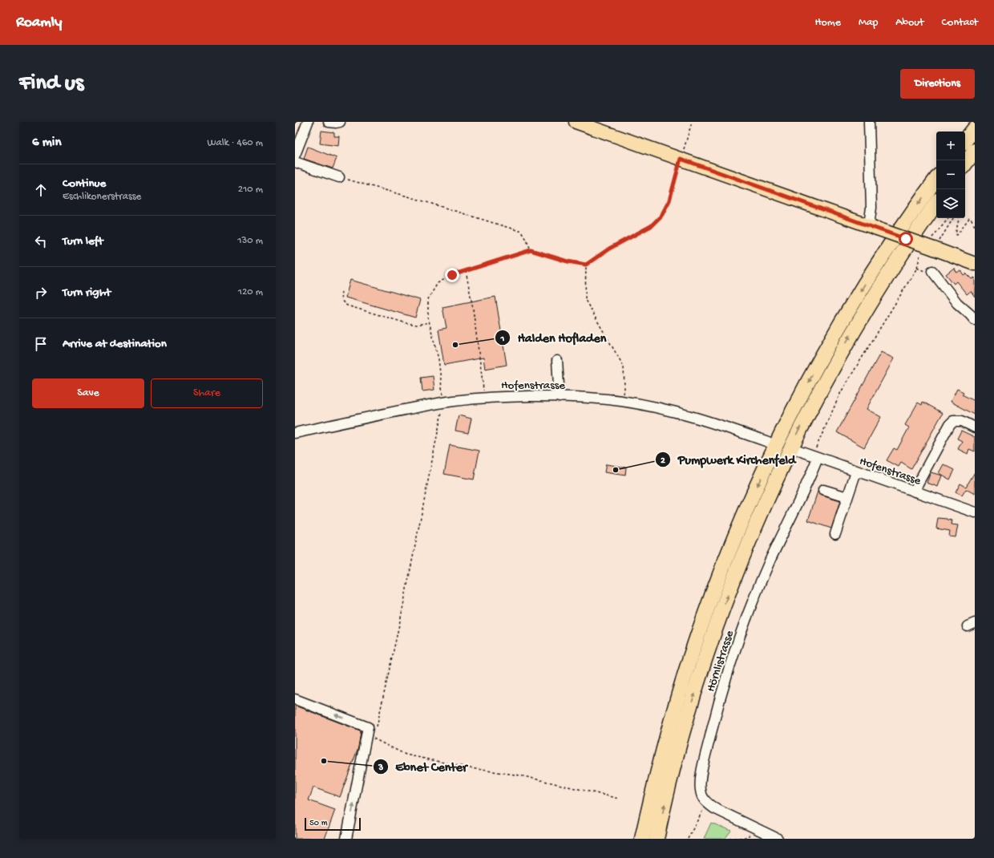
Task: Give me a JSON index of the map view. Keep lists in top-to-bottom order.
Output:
{
  "streets": {
    "street": ["Hofenstrasse", "Hörnlistrasse"]
  },
  "crossings": [
    ["Hofenstrasse", "Hörnlistrasse"]
  ],
  "places": ["Halden Hofladen", "Pumpwerk Kirchenfeld", "Ebnet Center"],
  "scale_bar": "50 m",
  "page": {
    "header": "Roamly",
    "nav": [
      "Home",
      "Map",
      "About",
      "Contact"
    ],
    "buttons": [
      "Directions",
      ["Save", "Share"]
    ],
    "title": "Find us",
    "heading": ["6 min", "Walk · 460 m"],
    "map_buttons": ["+", "−"],
    "list": [
      ["Continue", "Eschlikonerstrasse", "210 m"],
      ["Turn left", "130 m"],
      ["Turn right", "120 m"],
      "Arrive at destination"
    ],
    "scale": "50 m"
  }
}
